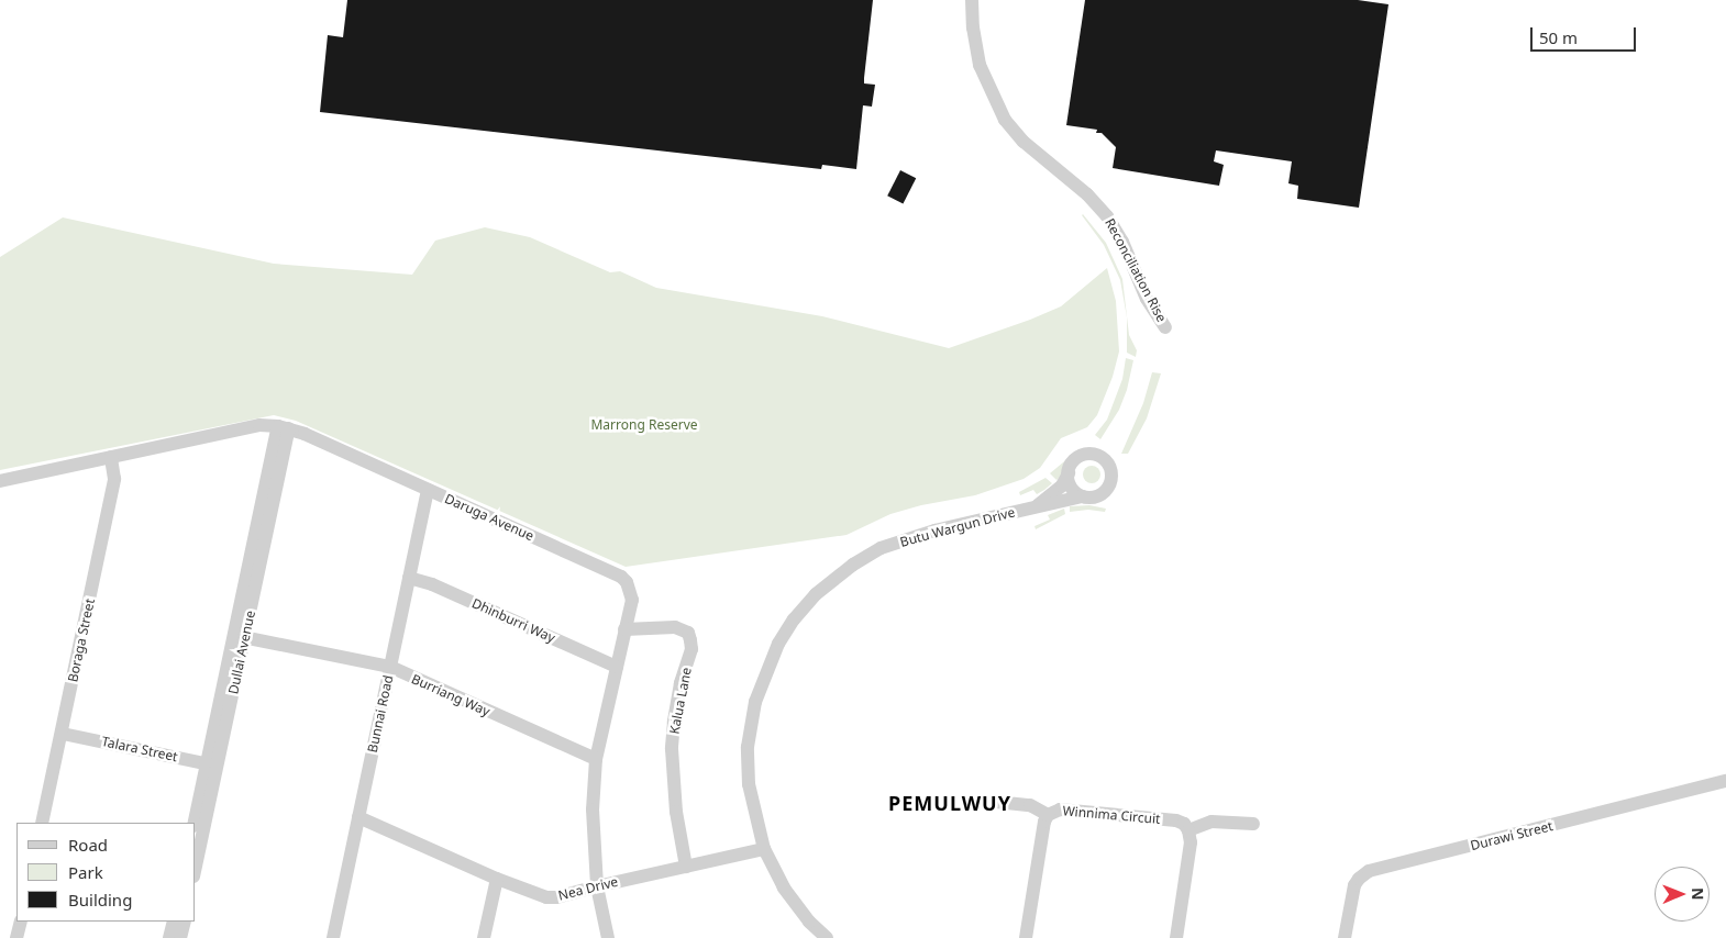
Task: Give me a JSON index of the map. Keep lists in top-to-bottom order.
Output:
{
  "streets": {
    "street": [
      "Reconciliation Rise",
      "Daruga Avenue",
      "Butu Wargun Drive",
      "Dhinburri Way",
      "Boraga Street",
      "Dullai Avenue",
      "Burriang Way",
      "Kalua Lane",
      "Bunnai Road",
      "Talara Street",
      "Winnima Circuit",
      "Durawi Street",
      "Nea Drive"
    ]
  },
  "crossings": [
    ["Daruga Avenue", "Dhinburri Way"],
    ["Daruga Avenue", "Boraga Street"],
    ["Daruga Avenue", "Dullai Avenue"],
    ["Daruga Avenue", "Burriang Way"],
    ["Daruga Avenue", "Kalua Lane"],
    ["Daruga Avenue", "Bunnai Road"],
    ["Daruga Avenue", "Nea Drive"],
    ["Butu Wargun Drive", "Nea Drive"],
    ["Dhinburri Way", "Bunnai Road"],
    ["Boraga Street", "Talara Street"],
    ["Dullai Avenue", "Burriang Way"],
    ["Dullai Avenue", "Talara Street"],
    ["Burriang Way", "Bunnai Road"],
    ["Kalua Lane", "Nea Drive"],
    ["Bunnai Road", "Nea Drive"]
  ],
  "districts": ["PEMULWUY"],
  "parks": ["Marrong Reserve"],
  "legend": ["Road", "Park", "Building"],
  "scale_bar": "50 m",
  "north": "right"
}
